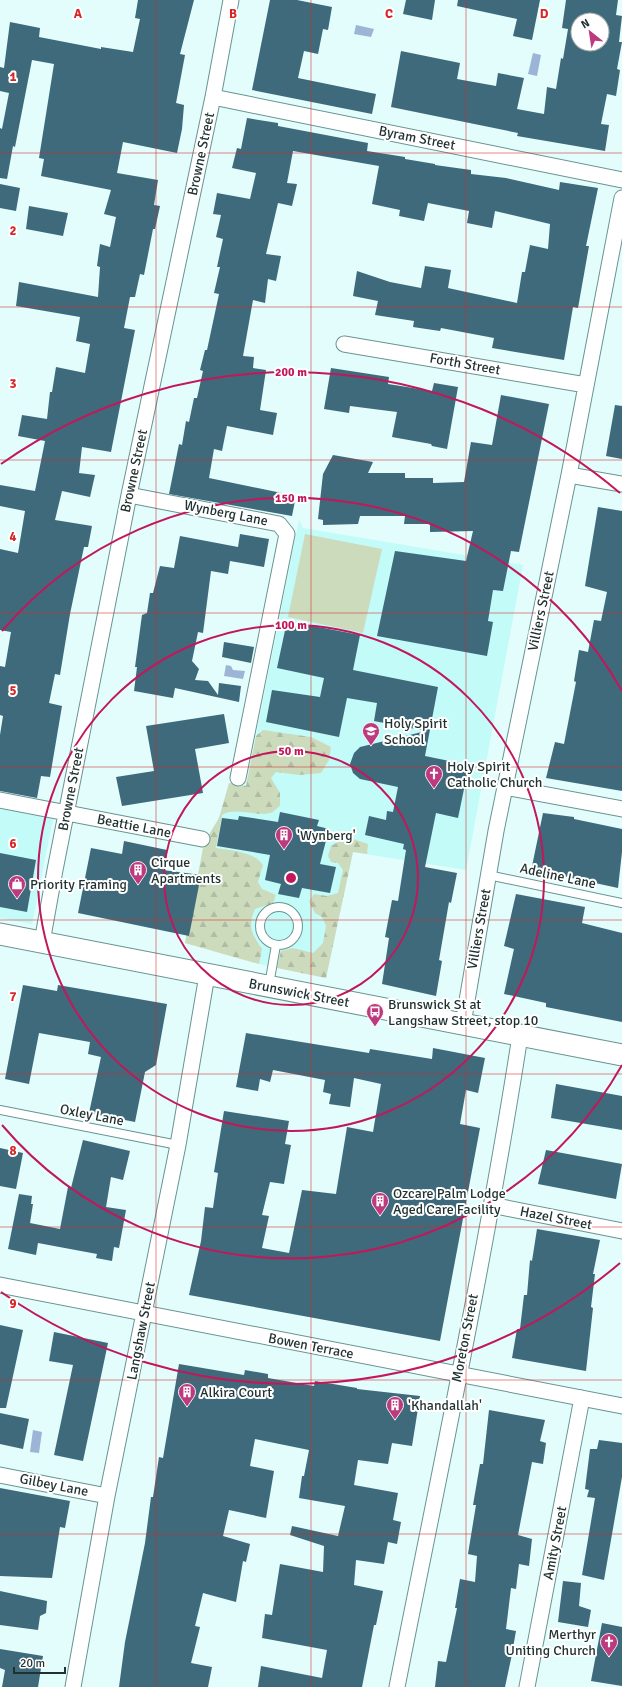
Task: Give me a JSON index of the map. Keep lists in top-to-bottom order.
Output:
{
  "streets": {
    "main road": ["Brunswick Street"],
    "street": [
      "Byram Street",
      "Browne Street",
      "Forth Street",
      "Wynberg Lane",
      "Villiers Street",
      "Beattie Lane",
      "Hazel Street",
      "Langshaw Street",
      "Moreton Street",
      "Bowen Terrace",
      "Gilbey Lane",
      "Amity Street"
    ],
    "lane": ["Adeline Lane", "Oxley Lane"]
  },
  "crossings": [
    ["Byram Street", "Browne Street"],
    ["Browne Street", "Wynberg Lane"],
    ["Browne Street", "Beattie Lane"],
    ["Browne Street", "Brunswick Street"],
    ["Forth Street", "Villiers Street"],
    ["Villiers Street", "Adeline Lane"],
    ["Villiers Street", "Brunswick Street"],
    ["Brunswick Street", "Langshaw Street"],
    ["Brunswick Street", "Moreton Street"],
    ["Oxley Lane", "Langshaw Street"],
    ["Hazel Street", "Moreton Street"],
    ["Langshaw Street", "Bowen Terrace"],
    ["Langshaw Street", "Gilbey Lane"],
    ["Moreton Street", "Bowen Terrace"],
    ["Bowen Terrace", "Amity Street"]
  ],
  "places": {
    "school or university": ["Holy Spirit School"],
    "church": ["Holy Spirit Catholic Church", "Merthyr Uniting Church"],
    "building": [
      "'Wynberg'",
      "Cirque Apartments",
      "Ozcare Palm Lodge Aged Care Facility",
      "Alkira Court",
      "'Khandallah'"
    ],
    "shop": ["Priority Framing"],
    "bus stop": ["Brunswick St at Langshaw Street, stop 10"]
  },
  "scale_bar": "20 m",
  "north": "top left",
  "grid": {
    "columns": [
      "A",
      "B",
      "C",
      "D"
    ],
    "rows": [
      "1",
      "2",
      "3",
      "4",
      "5",
      "6",
      "7",
      "8",
      "9"
    ]
  },
  "rings": [
    "200 m",
    "150 m",
    "100 m",
    "50 m"
  ]
}
